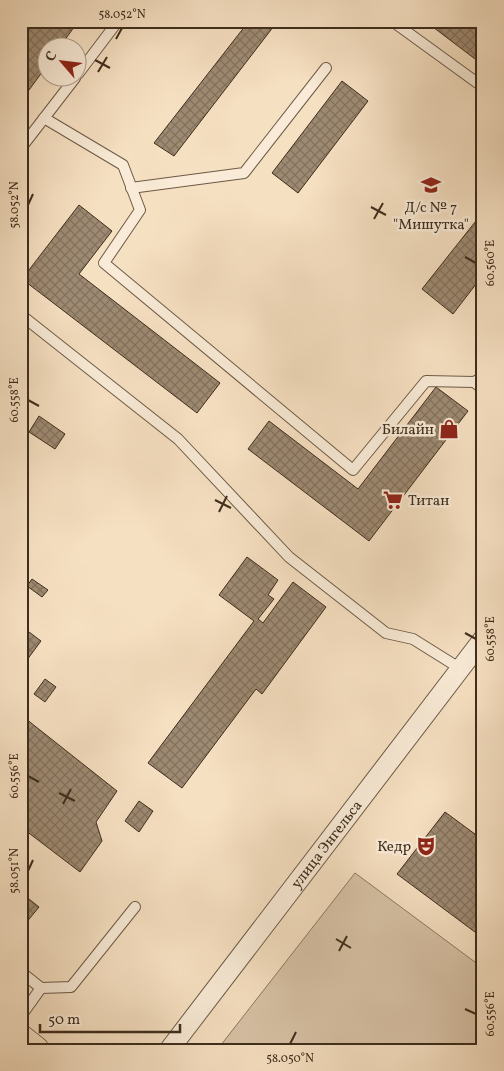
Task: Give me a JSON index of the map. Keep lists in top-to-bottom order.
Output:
{
  "streets": {
    "street": ["улица Энгельса"]
  },
  "places": {
    "school or university": ["Д/с № 7 \"Мишутка\""],
    "shop": ["Билайн"],
    "supermarket": ["Титан"],
    "theatre": ["Кедр"]
  },
  "scale_bar": "50 m",
  "north": "top left",
  "coordinates": [
    "58.052°N",
    "60.560°E",
    "60.558°E",
    "60.556°E",
    "58.051°N",
    "58.050°N"
  ]
}
